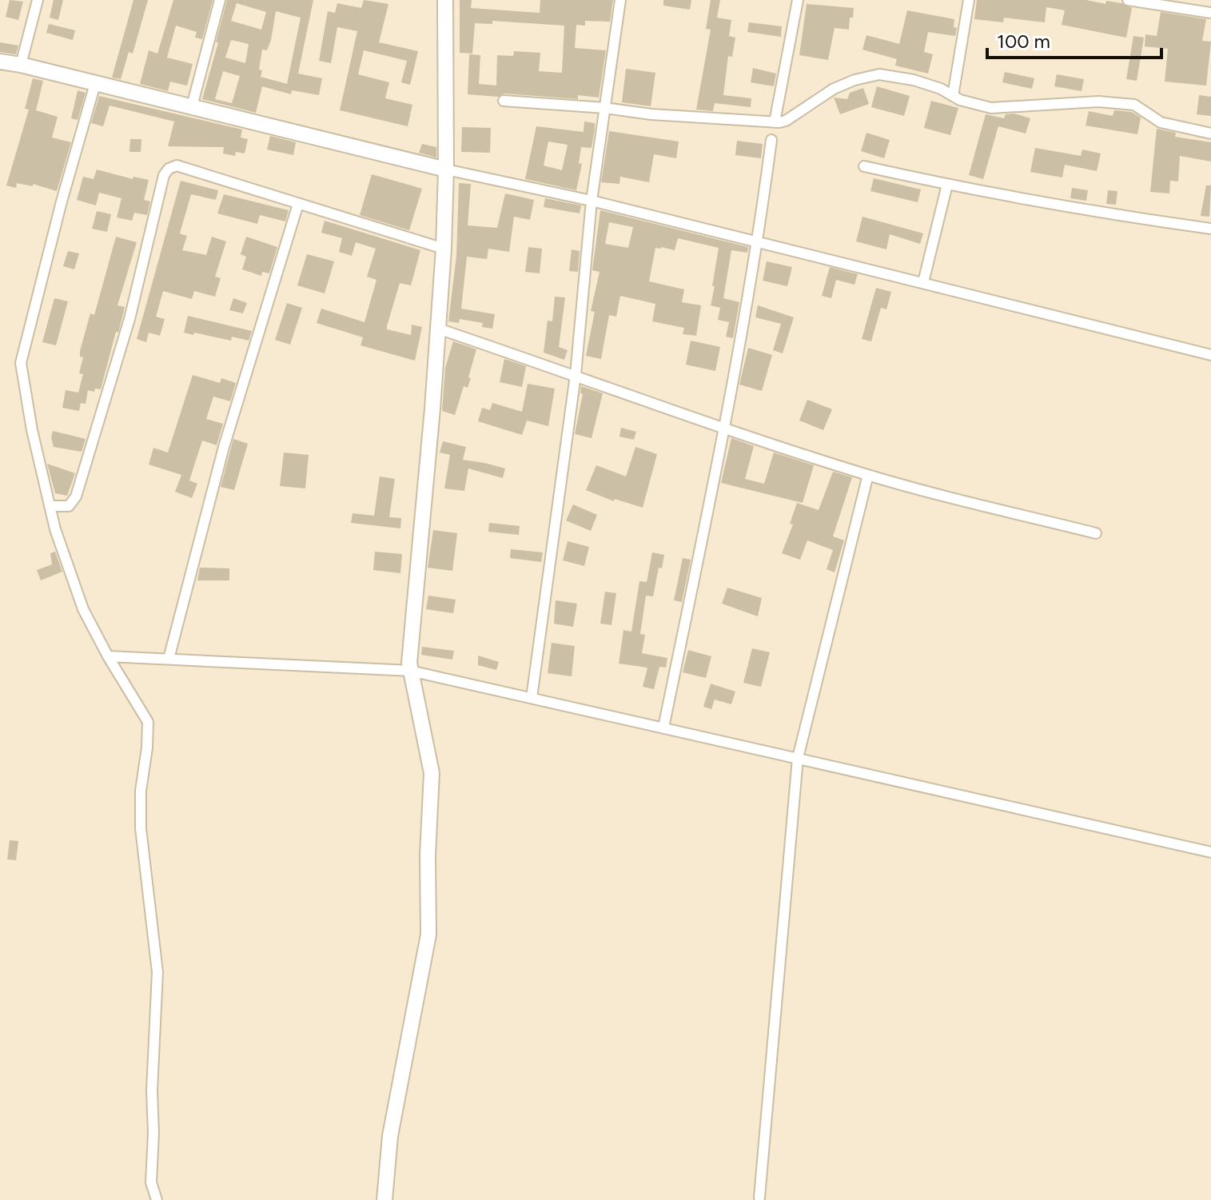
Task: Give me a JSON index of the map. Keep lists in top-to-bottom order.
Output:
{
  "scale_bar": "100 m"
}
